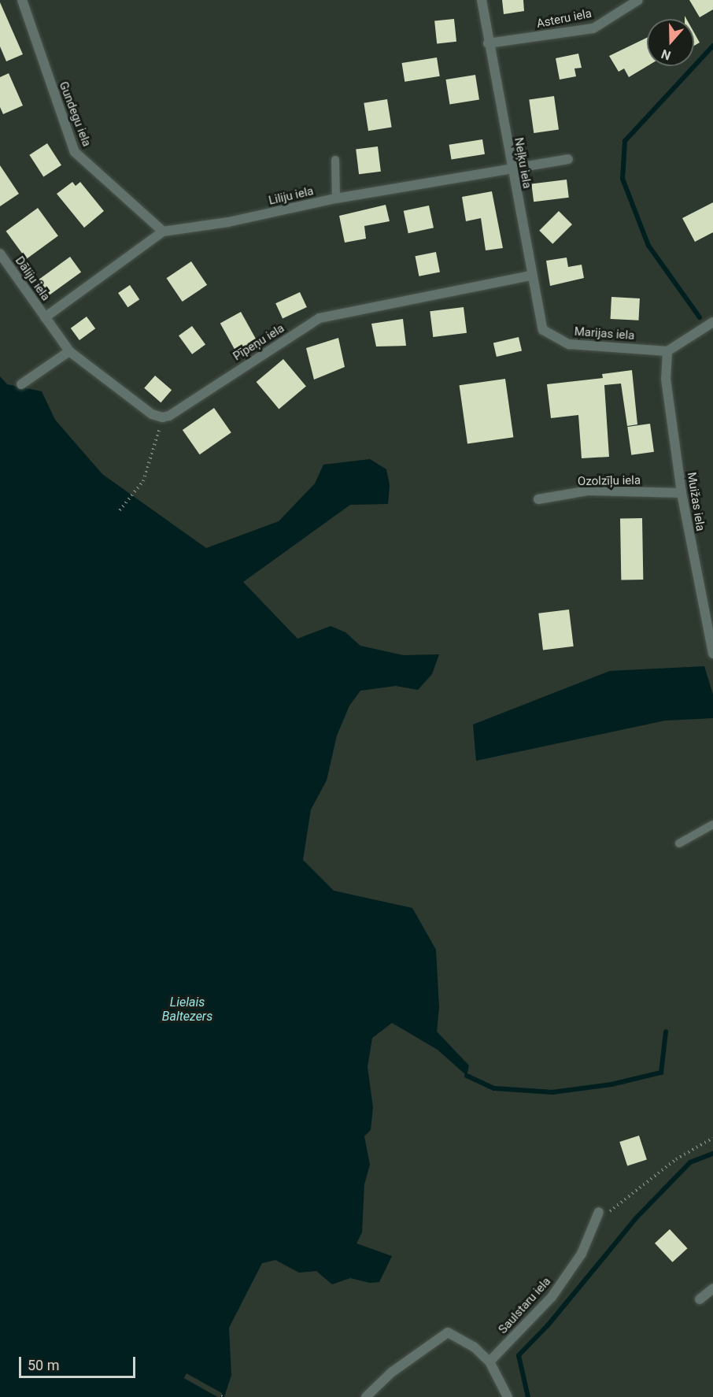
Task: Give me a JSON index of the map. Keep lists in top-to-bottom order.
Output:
{
  "streets": {
    "street": [
      "Asteru iela",
      "Gundegu iela",
      "Neļķu iela",
      "Liliju iela",
      "Dāliju iela",
      "Marijas iela",
      "Pīpeņu iela",
      "Ozolzīļu iela",
      "Muižas iela",
      "Saulstaru iela"
    ]
  },
  "crossings": [
    ["Asteru iela", "Neļķu iela"],
    ["Gundegu iela", "Liliju iela"],
    ["Neļķu iela", "Liliju iela"],
    ["Neļķu iela", "Marijas iela"],
    ["Neļķu iela", "Pīpeņu iela"],
    ["Liliju iela", "Dāliju iela"],
    ["Marijas iela", "Muižas iela"],
    ["Ozolzīļu iela", "Muižas iela"]
  ],
  "water": ["Lielais Baltezers"],
  "scale_bar": "50 m",
  "north": "bottom"
}
